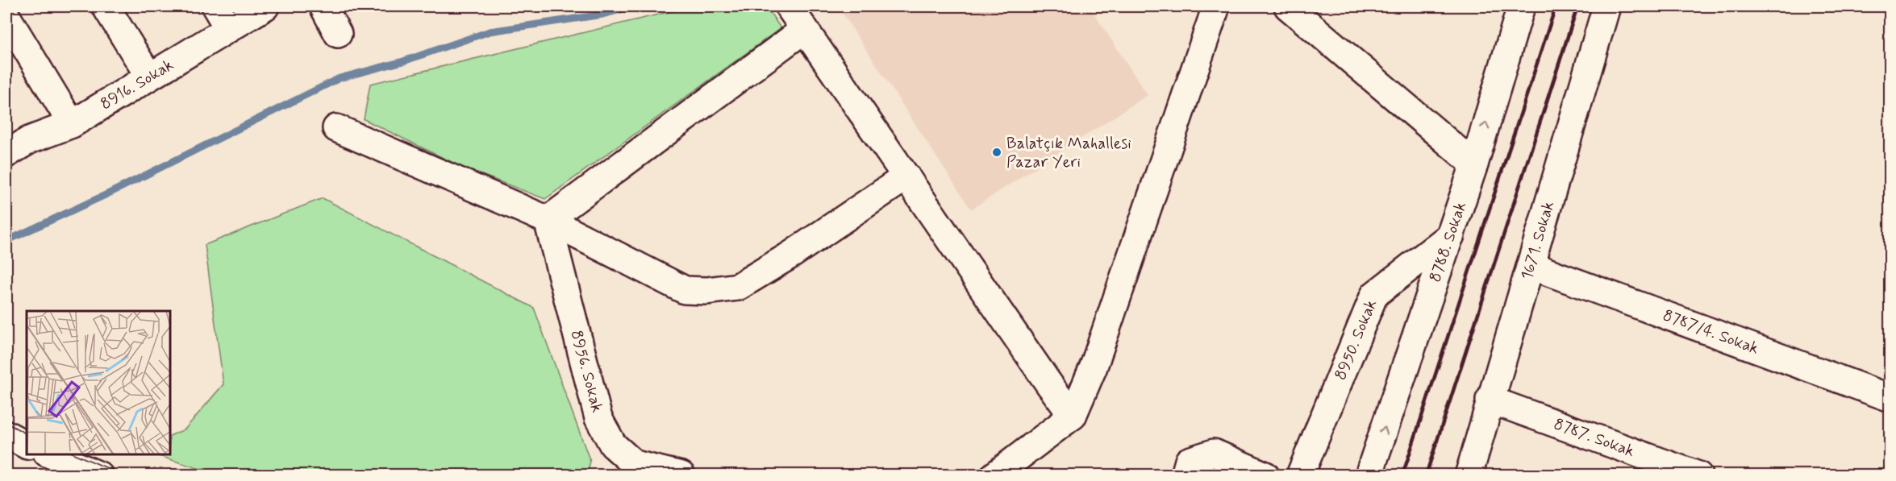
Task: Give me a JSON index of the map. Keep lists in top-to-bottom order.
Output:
{
  "streets": {
    "street": [
      "8916. Sokak",
      "1671. Sokak",
      "8788. Sokak",
      "8787/4. Sokak",
      "8950. Sokak",
      "8956. Sokak",
      "8787. Sokak"
    ]
  },
  "crossings": [
    ["1671. Sokak", "8787/4. Sokak"],
    ["1671. Sokak", "8787. Sokak"],
    ["8788. Sokak", "8950. Sokak"]
  ],
  "one_way": ["8788. Sokak"],
  "places": ["Balatçık Mahallesi Pazar Yeri"]
}
